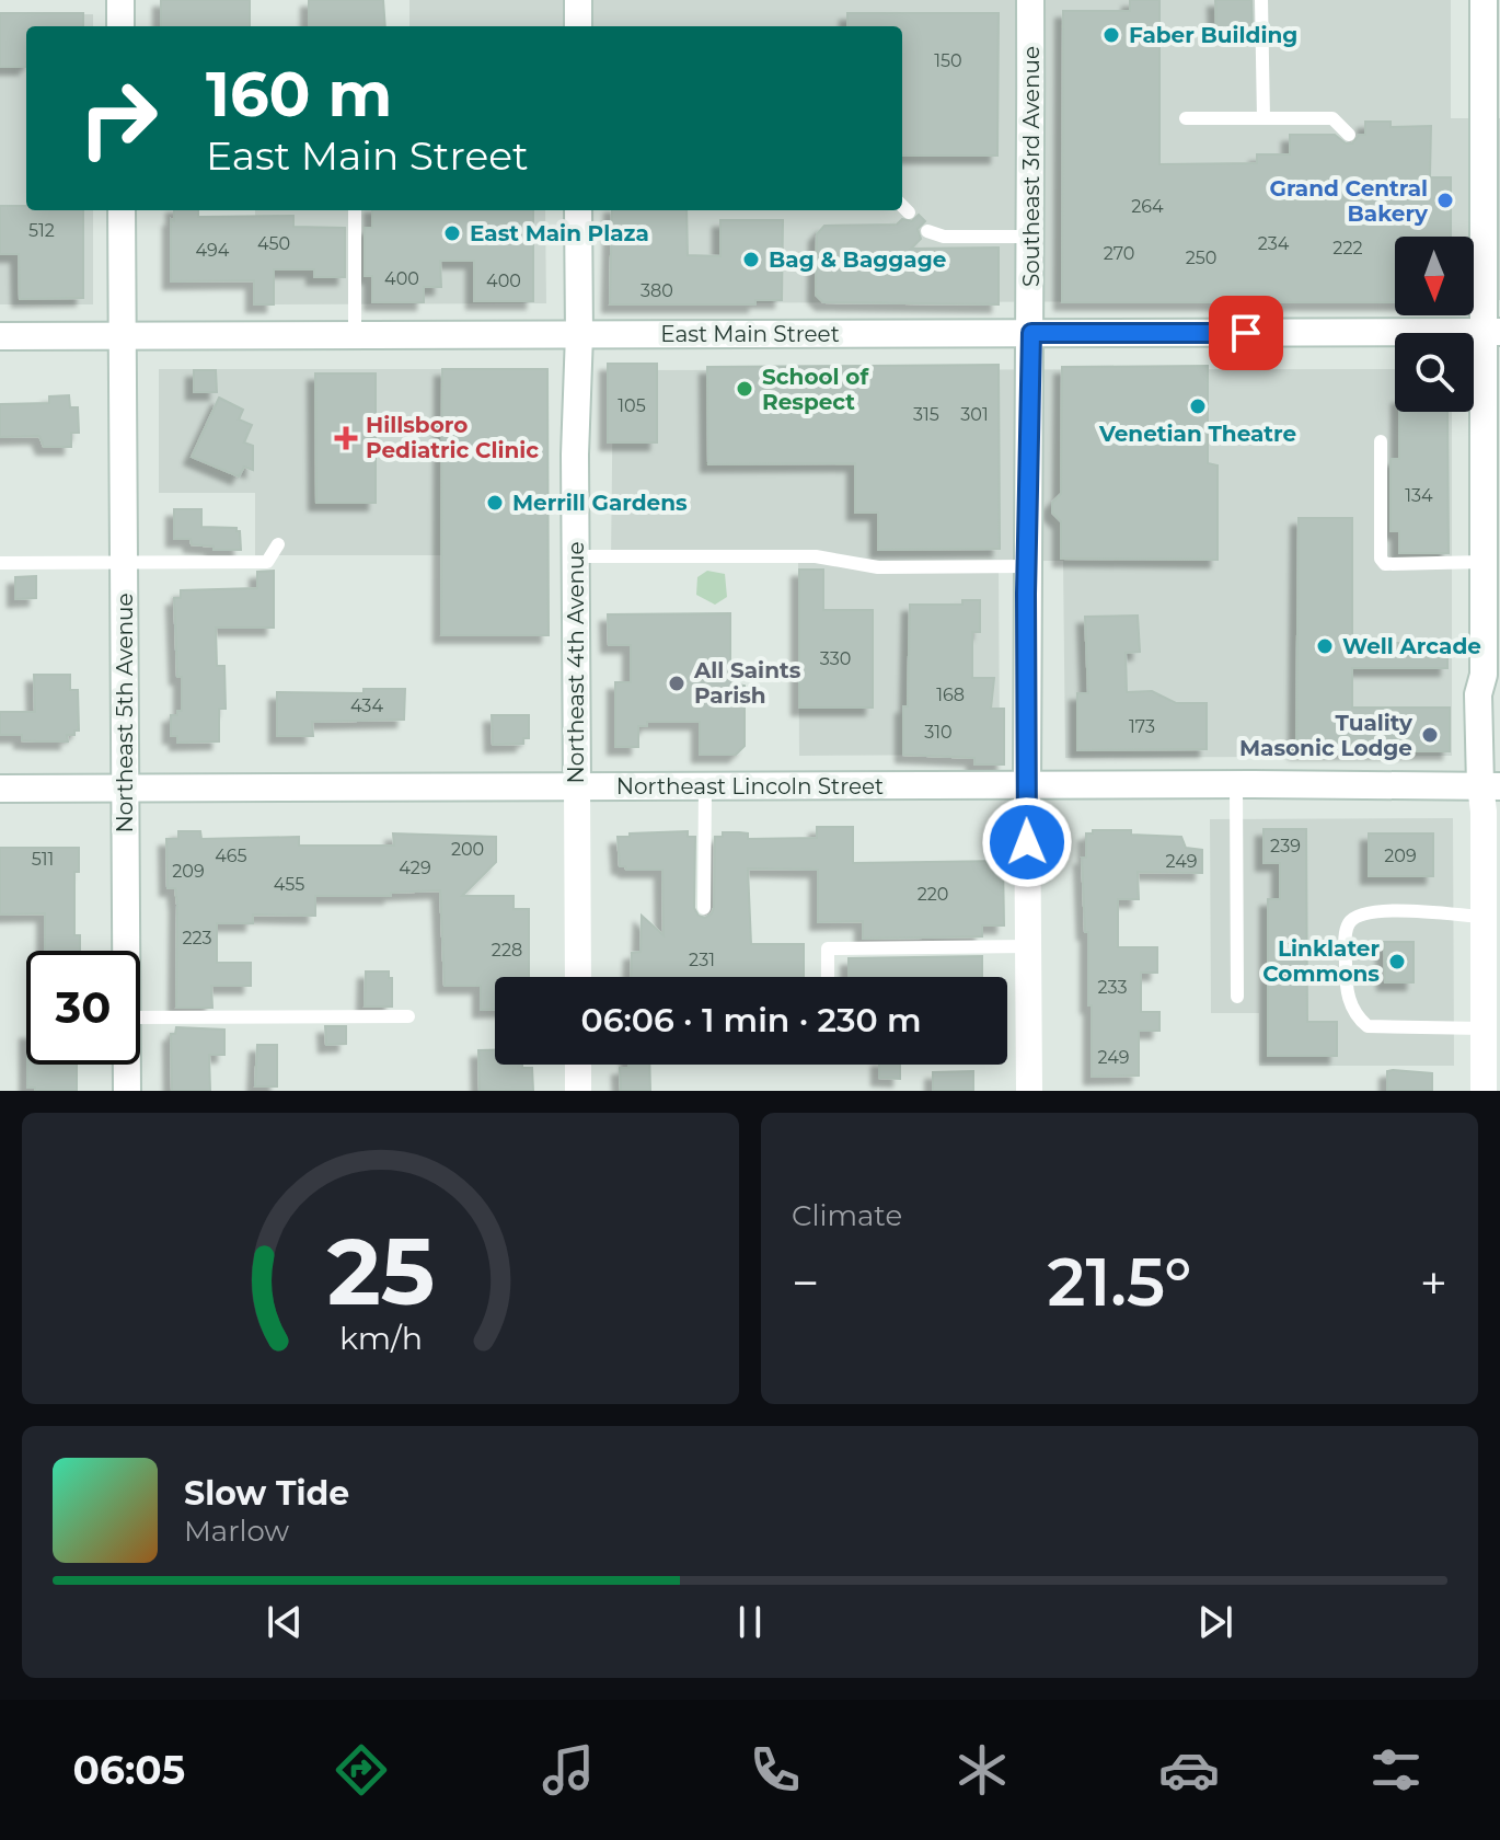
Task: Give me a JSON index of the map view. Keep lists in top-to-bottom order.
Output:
{
  "streets": {
    "street": [
      "Southeast 3rd Avenue",
      "East Main Street",
      "Northeast 4th Avenue",
      "Northeast 5th Avenue",
      "Northeast Lincoln Street"
    ]
  },
  "crossings": [
    ["Southeast 3rd Avenue", "East Main Street"],
    ["Southeast 3rd Avenue", "Northeast Lincoln Street"],
    ["East Main Street", "Northeast 4th Avenue"],
    ["East Main Street", "Northeast 5th Avenue"],
    ["Northeast 4th Avenue", "Northeast Lincoln Street"],
    ["Northeast 5th Avenue", "Northeast Lincoln Street"]
  ],
  "places": {
    "other": [
      "Faber Building",
      "Grand Central Bakery",
      "East Main Plaza",
      "Bag & Baggage",
      "School of Respect",
      "Venetian Theatre",
      "Merrill Gardens",
      "Well Arcade",
      "All Saints Parish",
      "Tuality Masonic Lodge",
      "Linklater Commons"
    ],
    "health": ["Hillsboro Pediatric Clinic"]
  },
  "house_numbers": [
    "150",
    "264",
    "512",
    "450",
    "234",
    "222",
    "494",
    "270",
    "250",
    "400",
    "400",
    "380",
    "105",
    "315",
    "301",
    "134",
    "330",
    "168",
    "434",
    "173",
    "310",
    "239",
    "200",
    "465",
    "209",
    "511",
    "249",
    "429",
    "209",
    "455",
    "220",
    "223",
    "228",
    "231",
    "233",
    "249"
  ],
  "north": "bottom",
  "page": {
    "turn": ["160 m", "East Main Street"],
    "limit": "30",
    "trip": "06:06 · 1 min · 230 m",
    "tile": "Climate",
    "heat": ["−", "21.5°", "+"],
    "song": ["Slow Tide", "Marlow"],
    "tabs": "06:05",
    "gauge": ["25", "km/h"]
  }
}
